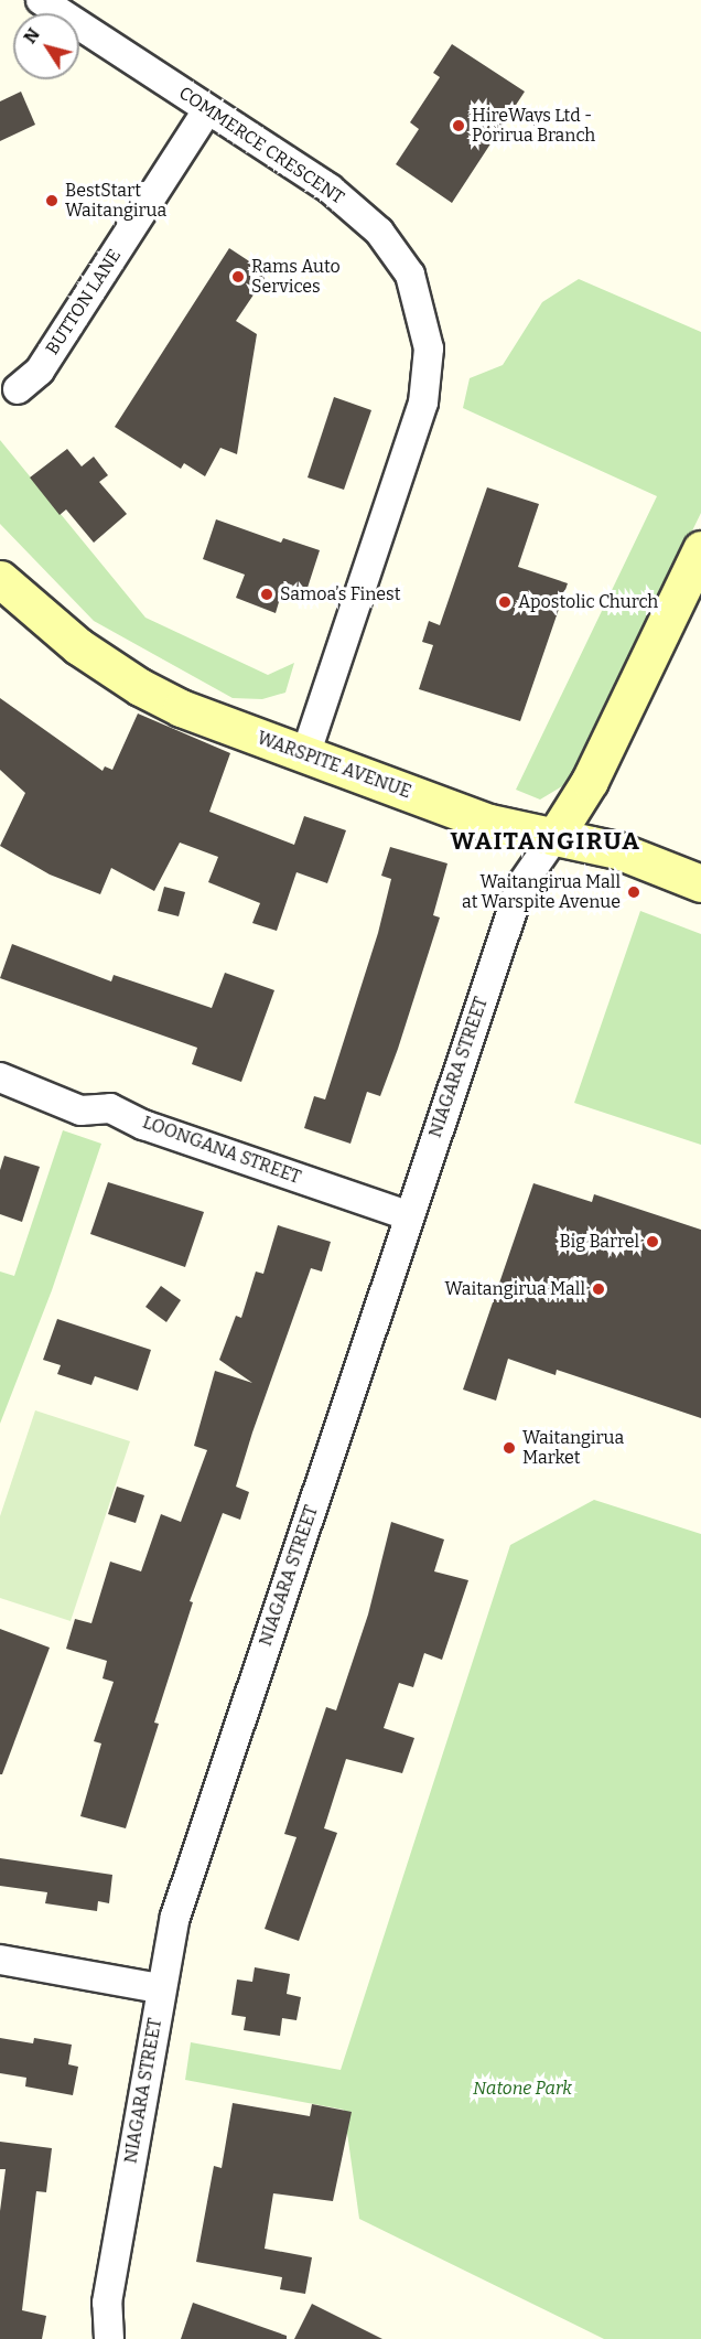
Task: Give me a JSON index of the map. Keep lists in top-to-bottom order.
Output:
{
  "streets": {
    "main road": ["WARSPITE AVENUE"],
    "street": [
      "COMMERCE CRESCENT",
      "BUTTON LANE",
      "NIAGARA STREET",
      "LOONGANA STREET"
    ]
  },
  "crossings": [
    ["COMMERCE CRESCENT", "BUTTON LANE"],
    ["COMMERCE CRESCENT", "WARSPITE AVENUE"],
    ["WARSPITE AVENUE", "NIAGARA STREET"],
    ["NIAGARA STREET", "LOONGANA STREET"]
  ],
  "districts": ["WAITANGIRUA"],
  "parks": ["Natone Park"],
  "places": [
    "HireWays Ltd - Porirua Branch",
    "BestStart Waitangirua",
    "Rams Auto Services",
    "Samoa’s Finest",
    "Apostolic Church",
    "Waitangirua Mall at Warspite Avenue",
    "Big Barrel",
    "Waitangirua Mall",
    "Waitangirua Market"
  ],
  "north": "top left"
}
